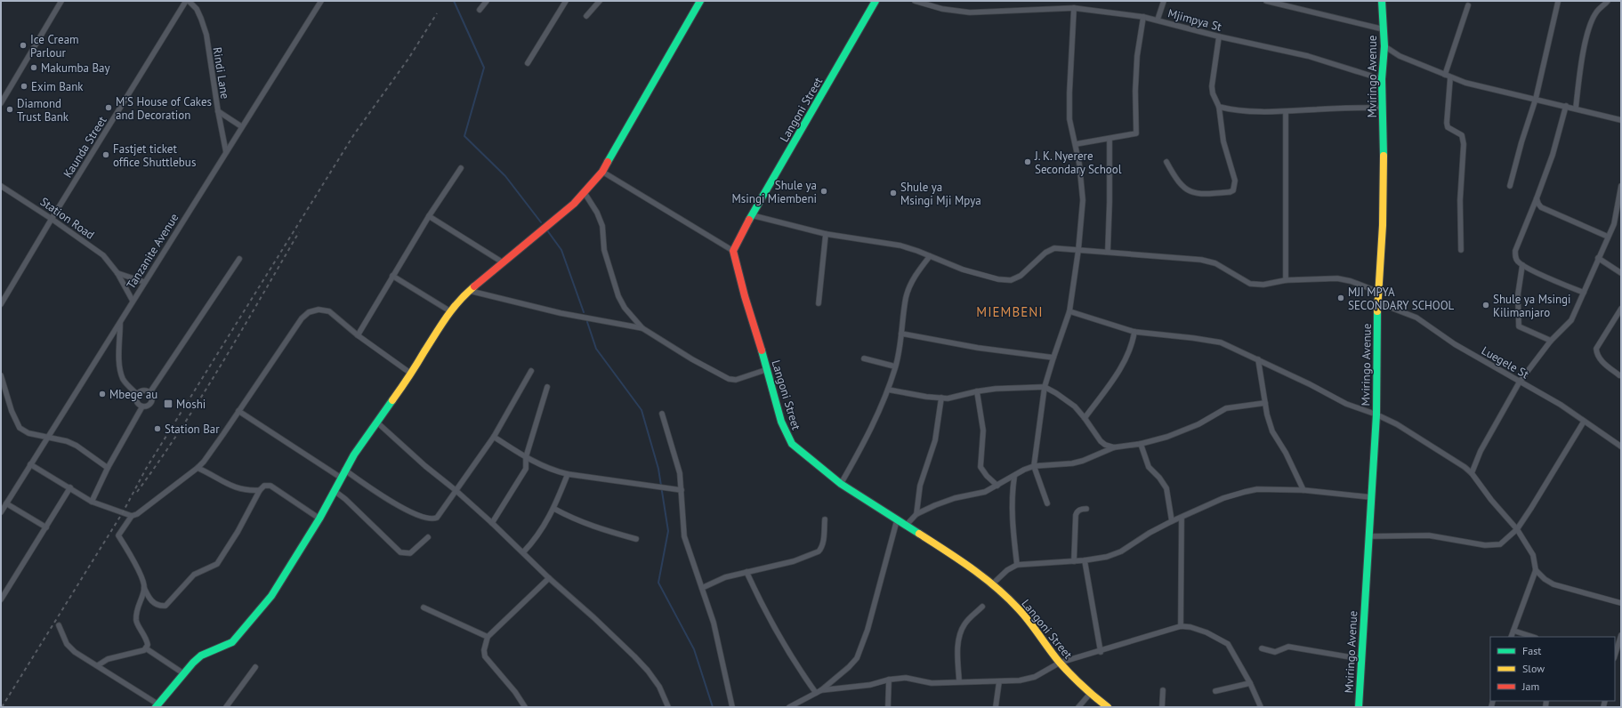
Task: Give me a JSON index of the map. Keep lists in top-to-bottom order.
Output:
{
  "streets": {
    "street": [
      "Mjimpya St",
      "Rindi Lane",
      "Mviringo Avenue",
      "Langoni Street",
      "Kaunda Street",
      "Station Road",
      "Tanzanite Avenue",
      "Luegele St"
    ]
  },
  "crossings": [
    ["Mjimpya St", "Mviringo Avenue"],
    ["Rindi Lane", "Kaunda Street"],
    ["Rindi Lane", "Tanzanite Avenue"],
    ["Mviringo Avenue", "Luegele St"],
    ["Kaunda Street", "Station Road"],
    ["Station Road", "Tanzanite Avenue"]
  ],
  "districts": ["MIEMBENI"],
  "places": {
    "other": [
      "Ice Cream Parlour",
      "Makumba Bay",
      "Exim Bank",
      "M'S House of Cakes and Decoration",
      "Diamond Trust Bank",
      "Fastjet ticket office Shuttlebus",
      "J. K. Nyerere Secondary School",
      "Shule ya Msingi Miembeni",
      "Shule ya Msingi Mji Mpya",
      "MJI MPYA SECONDARY SCHOOL",
      "Shule ya Msingi Kilimanjaro",
      "Mbege au",
      "Station Bar"
    ],
    "transit": ["Moshi"]
  },
  "legend": ["Fast", "Slow", "Jam"]
}
